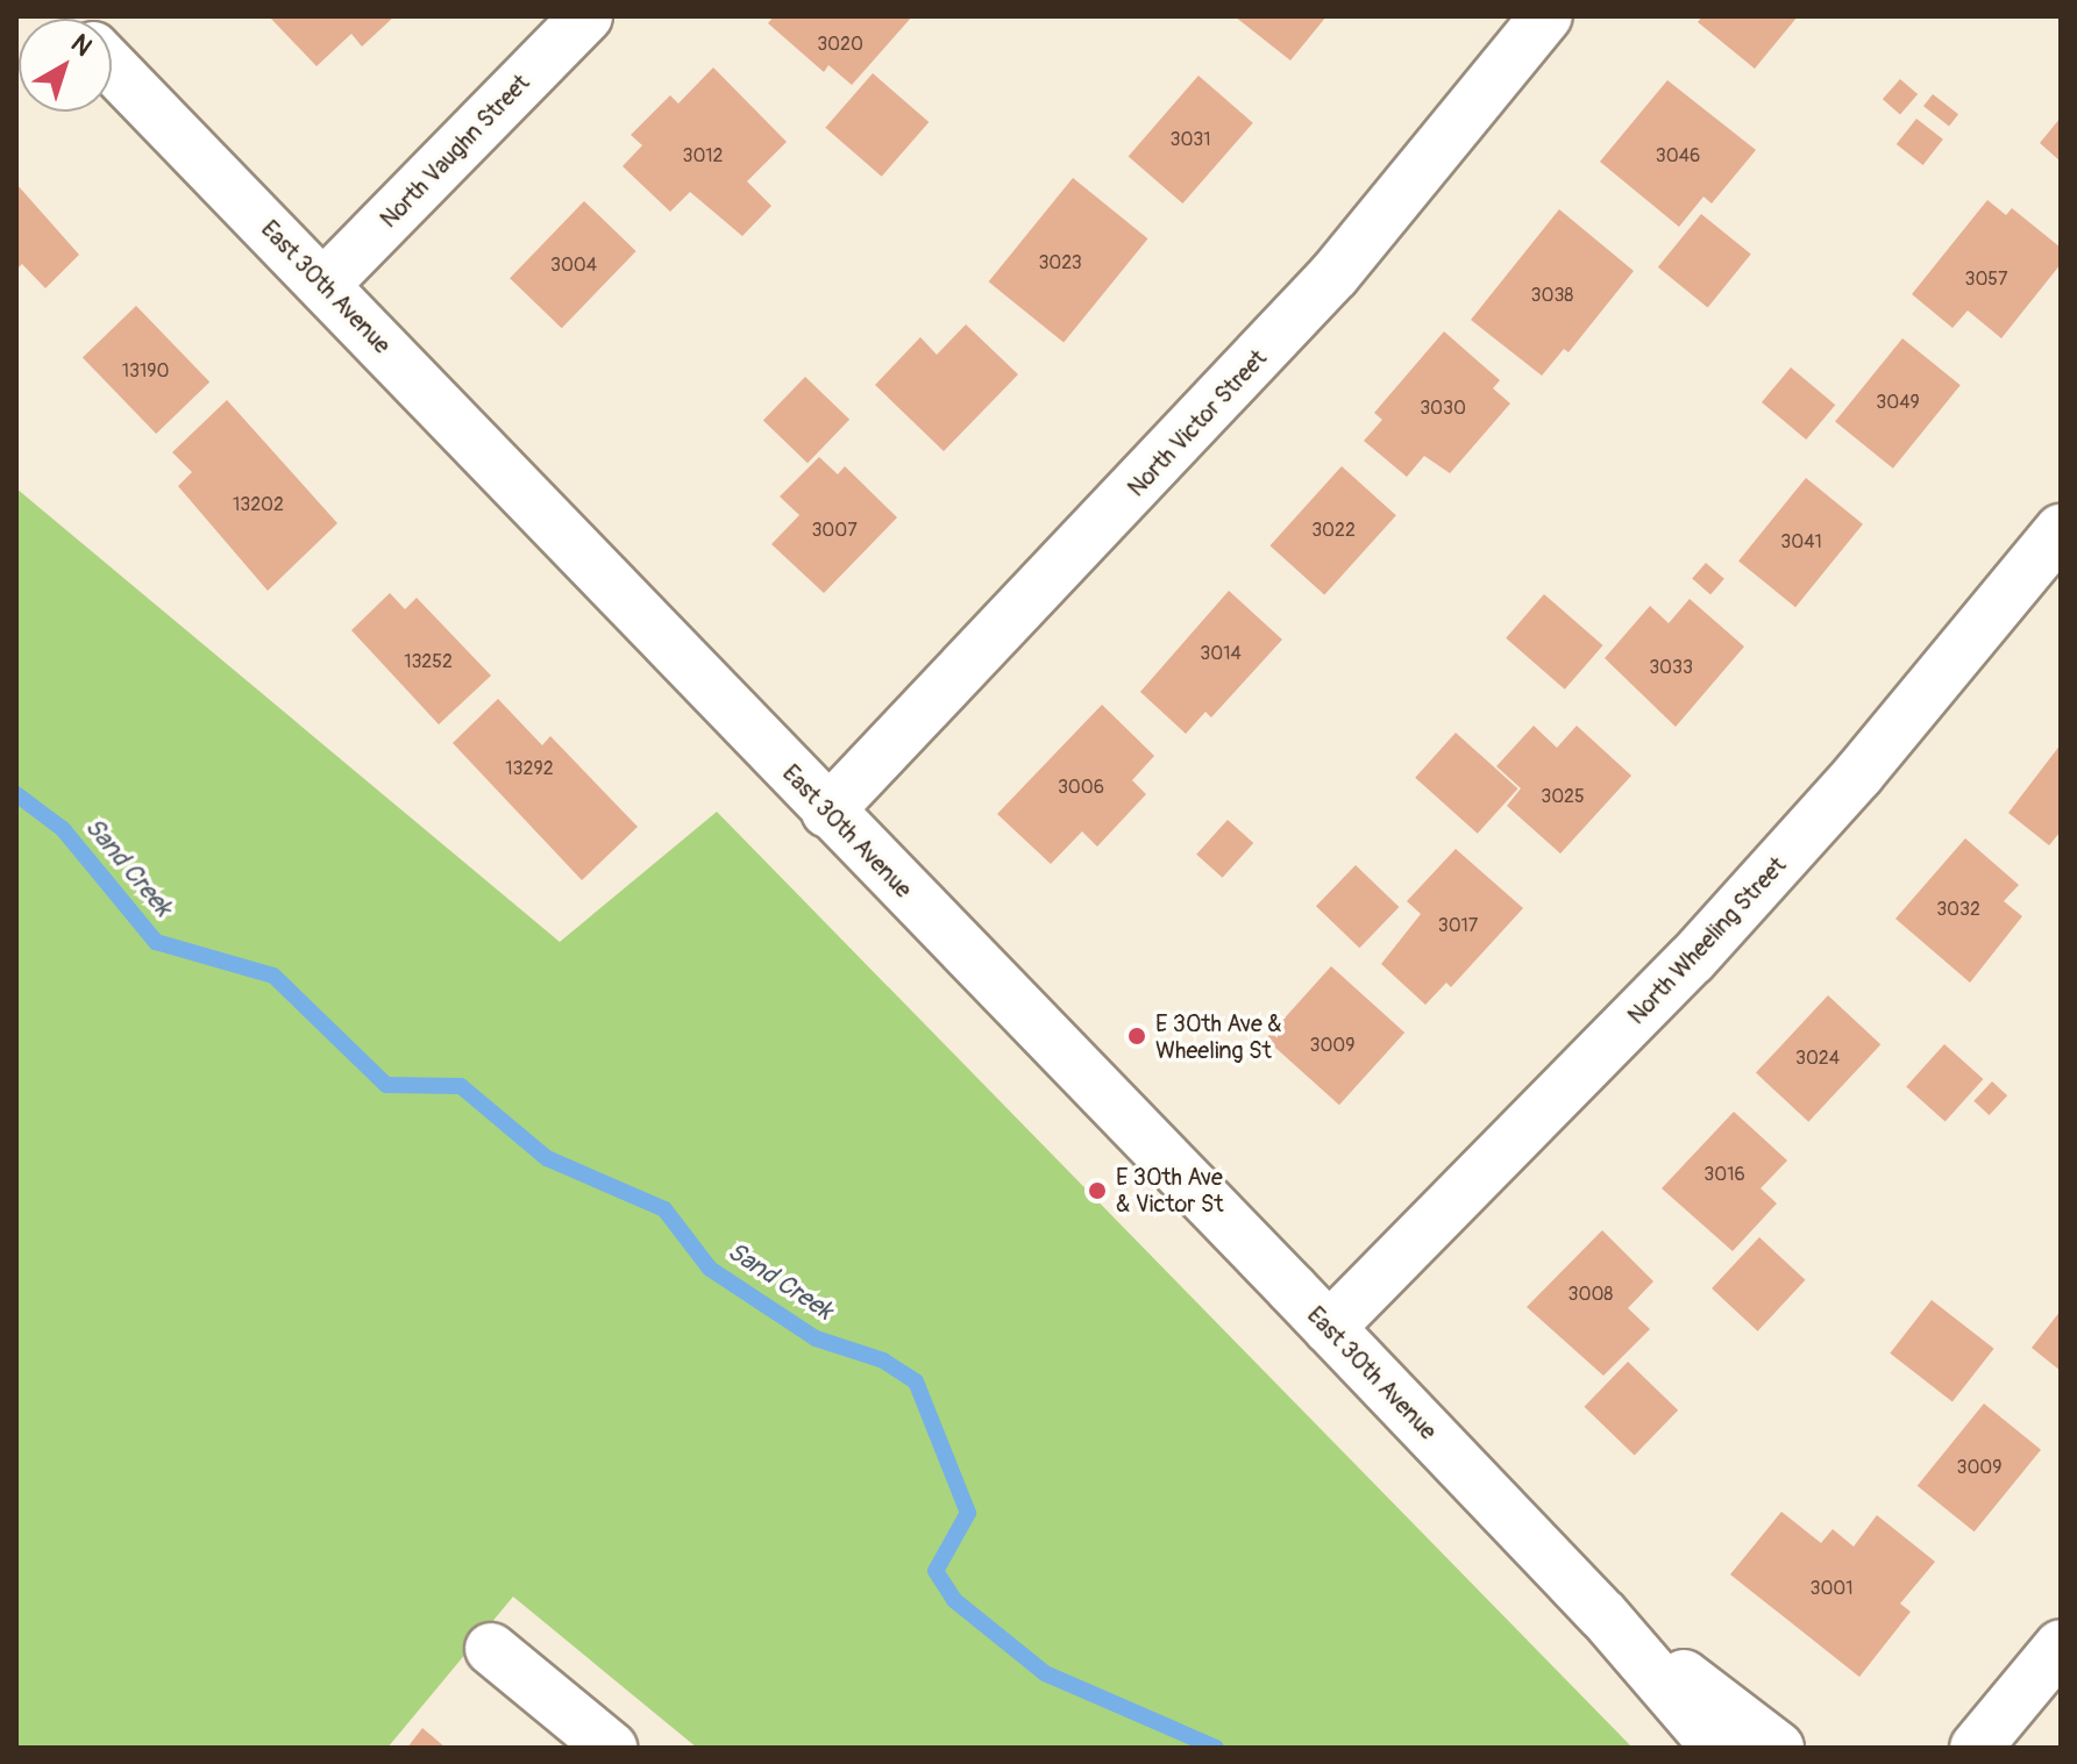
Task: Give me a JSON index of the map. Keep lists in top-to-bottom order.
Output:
{
  "streets": {
    "street": [
      "North Vaughn Street",
      "East 30th Avenue",
      "North Victor Street",
      "North Wheeling Street"
    ]
  },
  "crossings": [
    ["North Vaughn Street", "East 30th Avenue"],
    ["East 30th Avenue", "North Victor Street"],
    ["East 30th Avenue", "North Wheeling Street"]
  ],
  "water": ["Sand Creek"],
  "places": ["E 30th Ave & Wheeling St", "E 30th Ave & Victor St"],
  "house_numbers": [
    "3020",
    "3031",
    "3012",
    "3046",
    "3023",
    "3004",
    "3057",
    "3038",
    "13190",
    "3049",
    "3030",
    "13202",
    "3007",
    "3022",
    "3041",
    "3014",
    "13252",
    "3033",
    "13292",
    "3006",
    "3025",
    "3032",
    "3017",
    "3009",
    "3024",
    "3016",
    "3008",
    "3009",
    "3001"
  ],
  "north": "top right"
}
